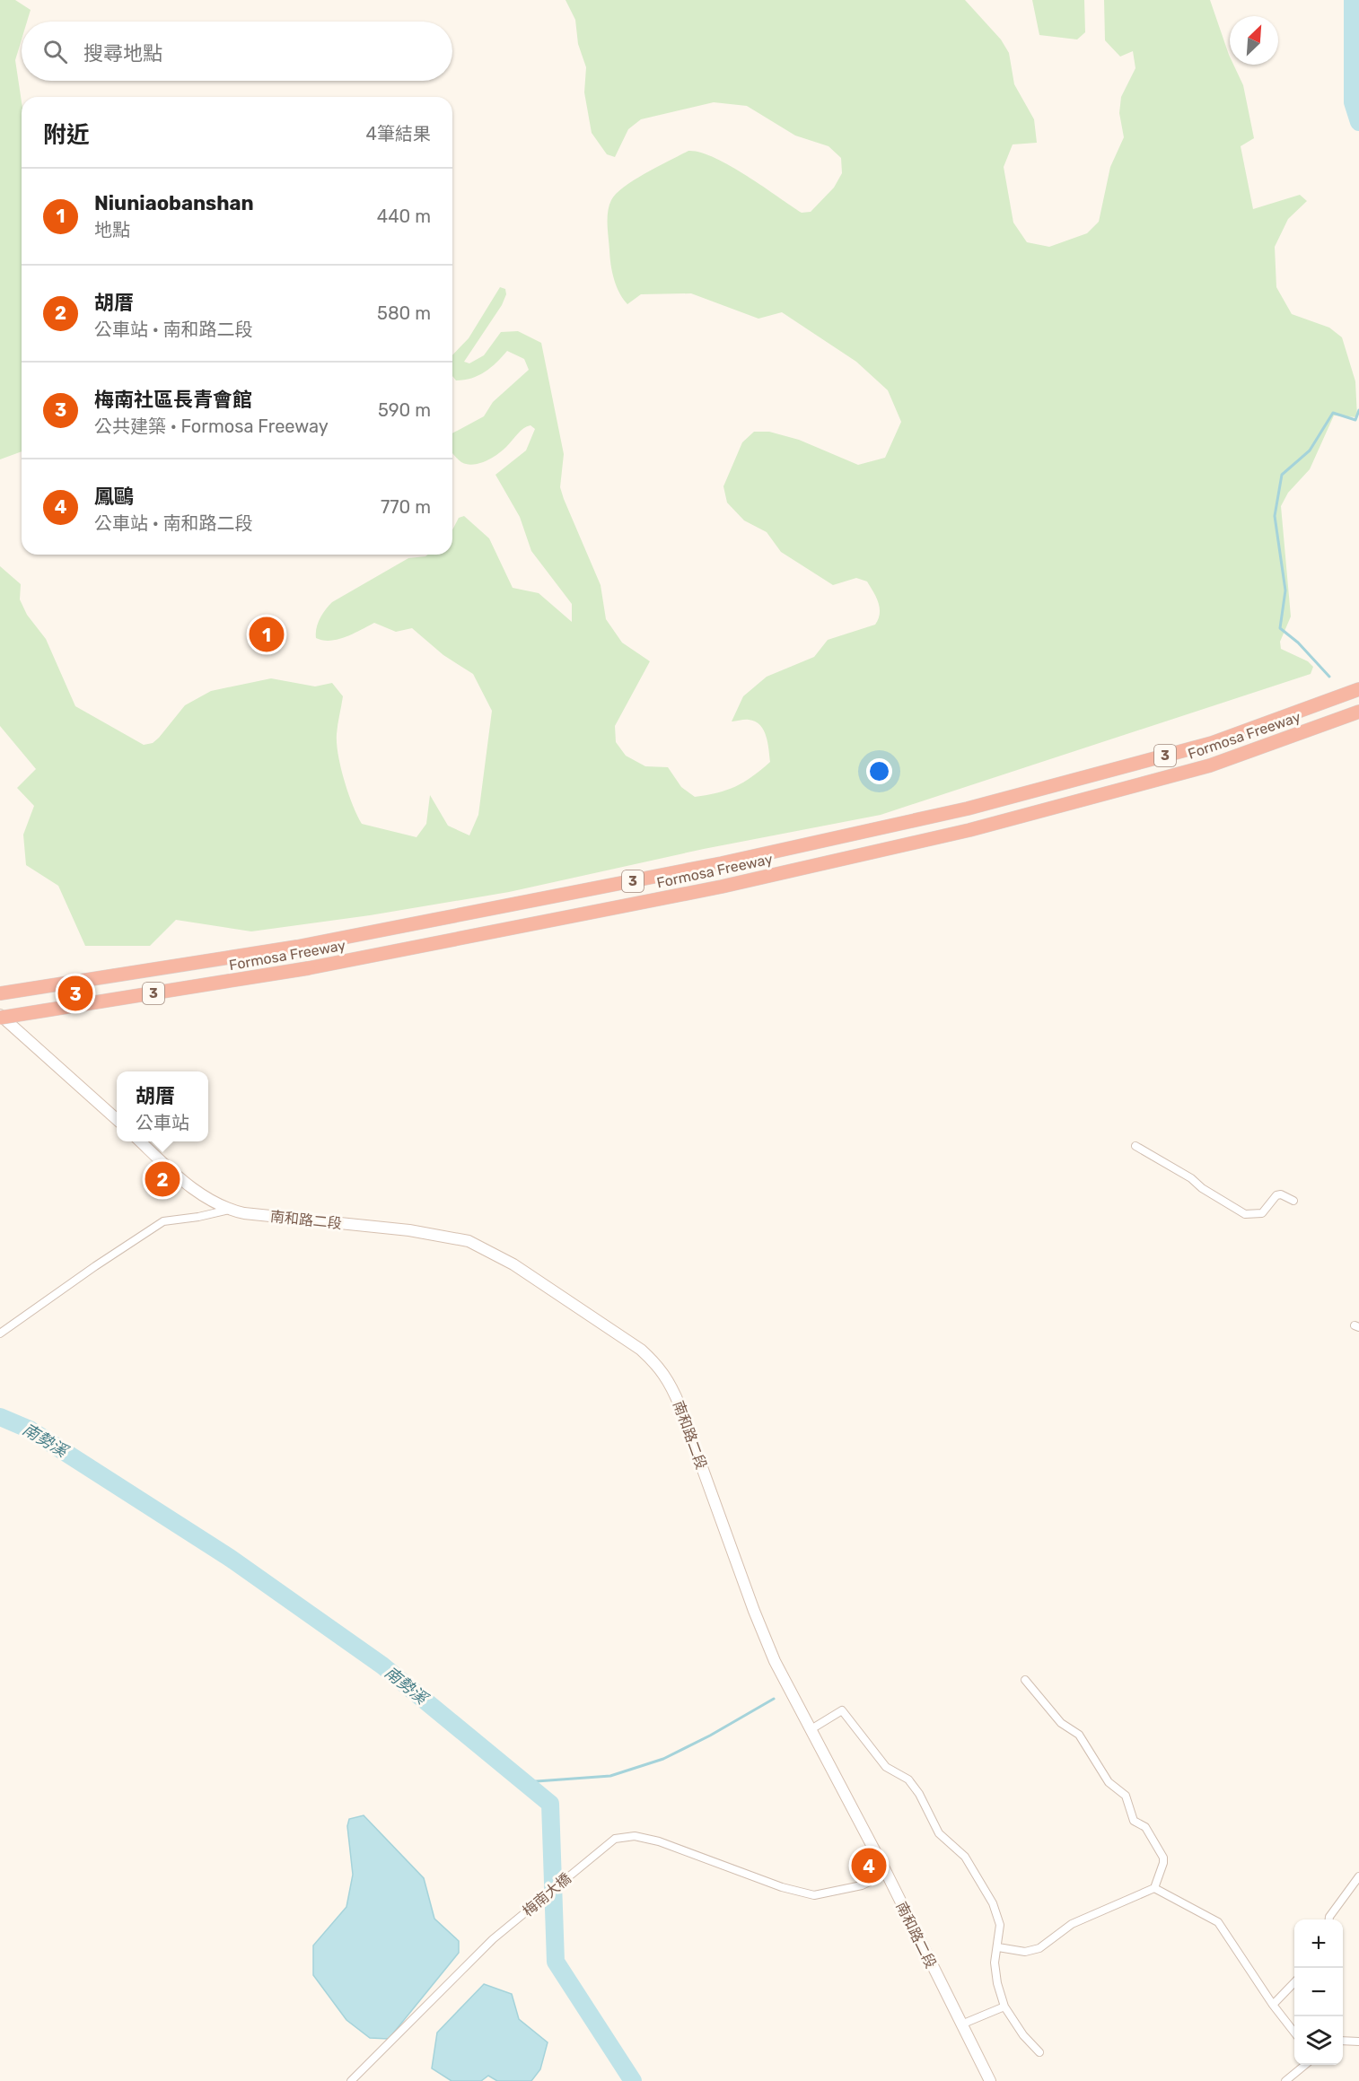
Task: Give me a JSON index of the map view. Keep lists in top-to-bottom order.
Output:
{
  "streets": {
    "highway": ["Formosa Freeway", "3"],
    "main road": ["南和路二段"],
    "street": ["梅南大橋"]
  },
  "crossings": [
    ["南和路二段", "梅南大橋"]
  ],
  "water": ["南勢溪"],
  "north": "top right",
  "page": {
    "search": "搜尋地點",
    "heading": ["附近", "4筆結果"],
    "list": [
      {
        "mark": "1",
        "name": "Niuniaobanshan",
        "note": "地點",
        "value": "440 m"
      },
      {
        "mark": "2",
        "name": "胡厝",
        "note": "公車站 · 南和路二段",
        "value": "580 m"
      },
      {
        "mark": "3",
        "name": "梅南社區長青會館",
        "note": "公共建築 · Formosa Freeway",
        "value": "590 m"
      },
      {
        "mark": "4",
        "name": "鳳鷗",
        "note": "公車站 · 南和路二段",
        "value": "770 m"
      }
    ],
    "pins": [
      "1",
      "3",
      "2",
      "4"
    ],
    "popup": ["胡厝", "公車站"],
    "map_buttons": ["+", "−"]
  }
}
